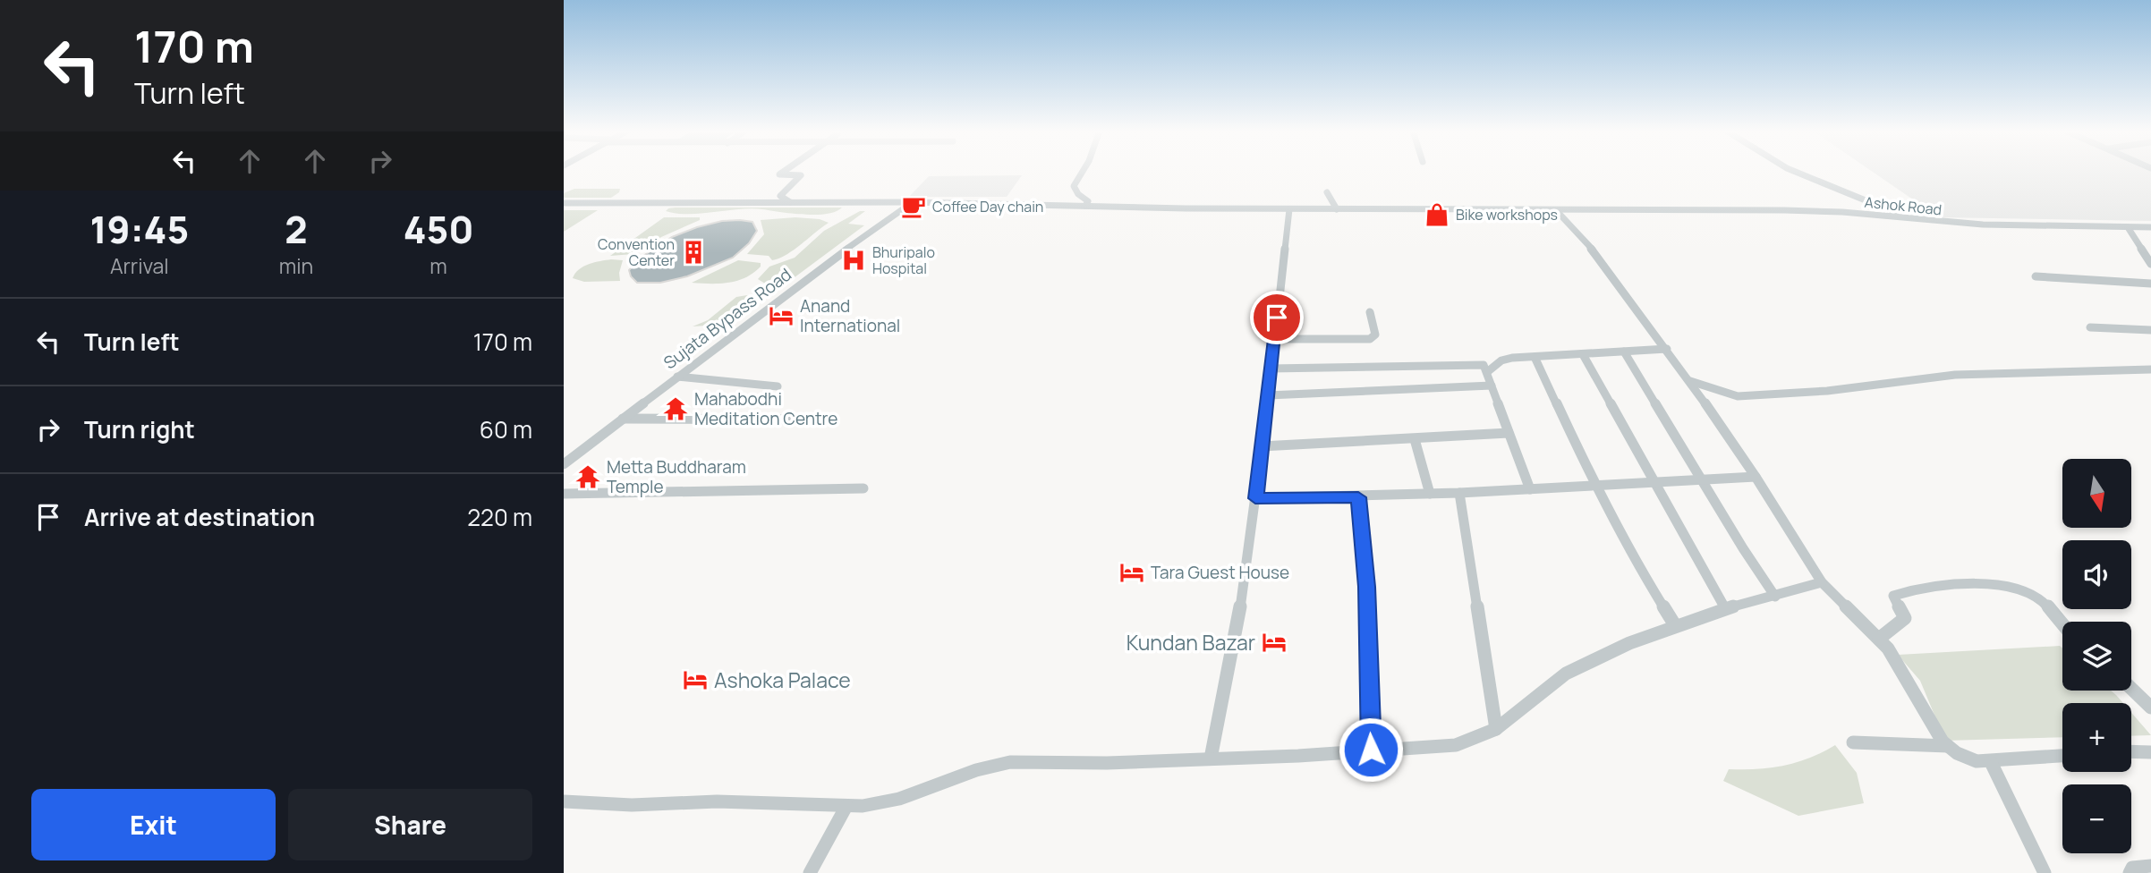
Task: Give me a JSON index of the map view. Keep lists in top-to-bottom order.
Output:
{
  "streets": {
    "street": ["Ashok Road", "Sujata Bypass Road"]
  },
  "crossings": [
    ["Ashok Road", "Sujata Bypass Road"]
  ],
  "places": {
    "cafe": ["Coffee Day chain"],
    "shop": ["Bike workshops"],
    "building": ["Convention Center"],
    "hospital": ["Bhuripalo Hospital"],
    "hotel": [
      "Anand International",
      "Tara Guest House",
      "Kundan Bazar",
      "Ashoka Palace"
    ],
    "temple": ["Mahabodhi Meditation Centre", "Metta Buddharam Temple"]
  },
  "north": "bottom",
  "page": {
    "turn": ["170 m", "Turn left"],
    "eta": [
      "19:45",
      "Arrival",
      "2",
      "min",
      "450",
      "m"
    ],
    "list": [
      {
        "name": "Turn left",
        "value": "170 m"
      },
      {
        "name": "Turn right",
        "value": "60 m"
      },
      {
        "name": "Arrive at destination",
        "value": "220 m"
      }
    ],
    "map_buttons": ["+", "−"],
    "buttons": ["Exit", "Share"]
  }
}
